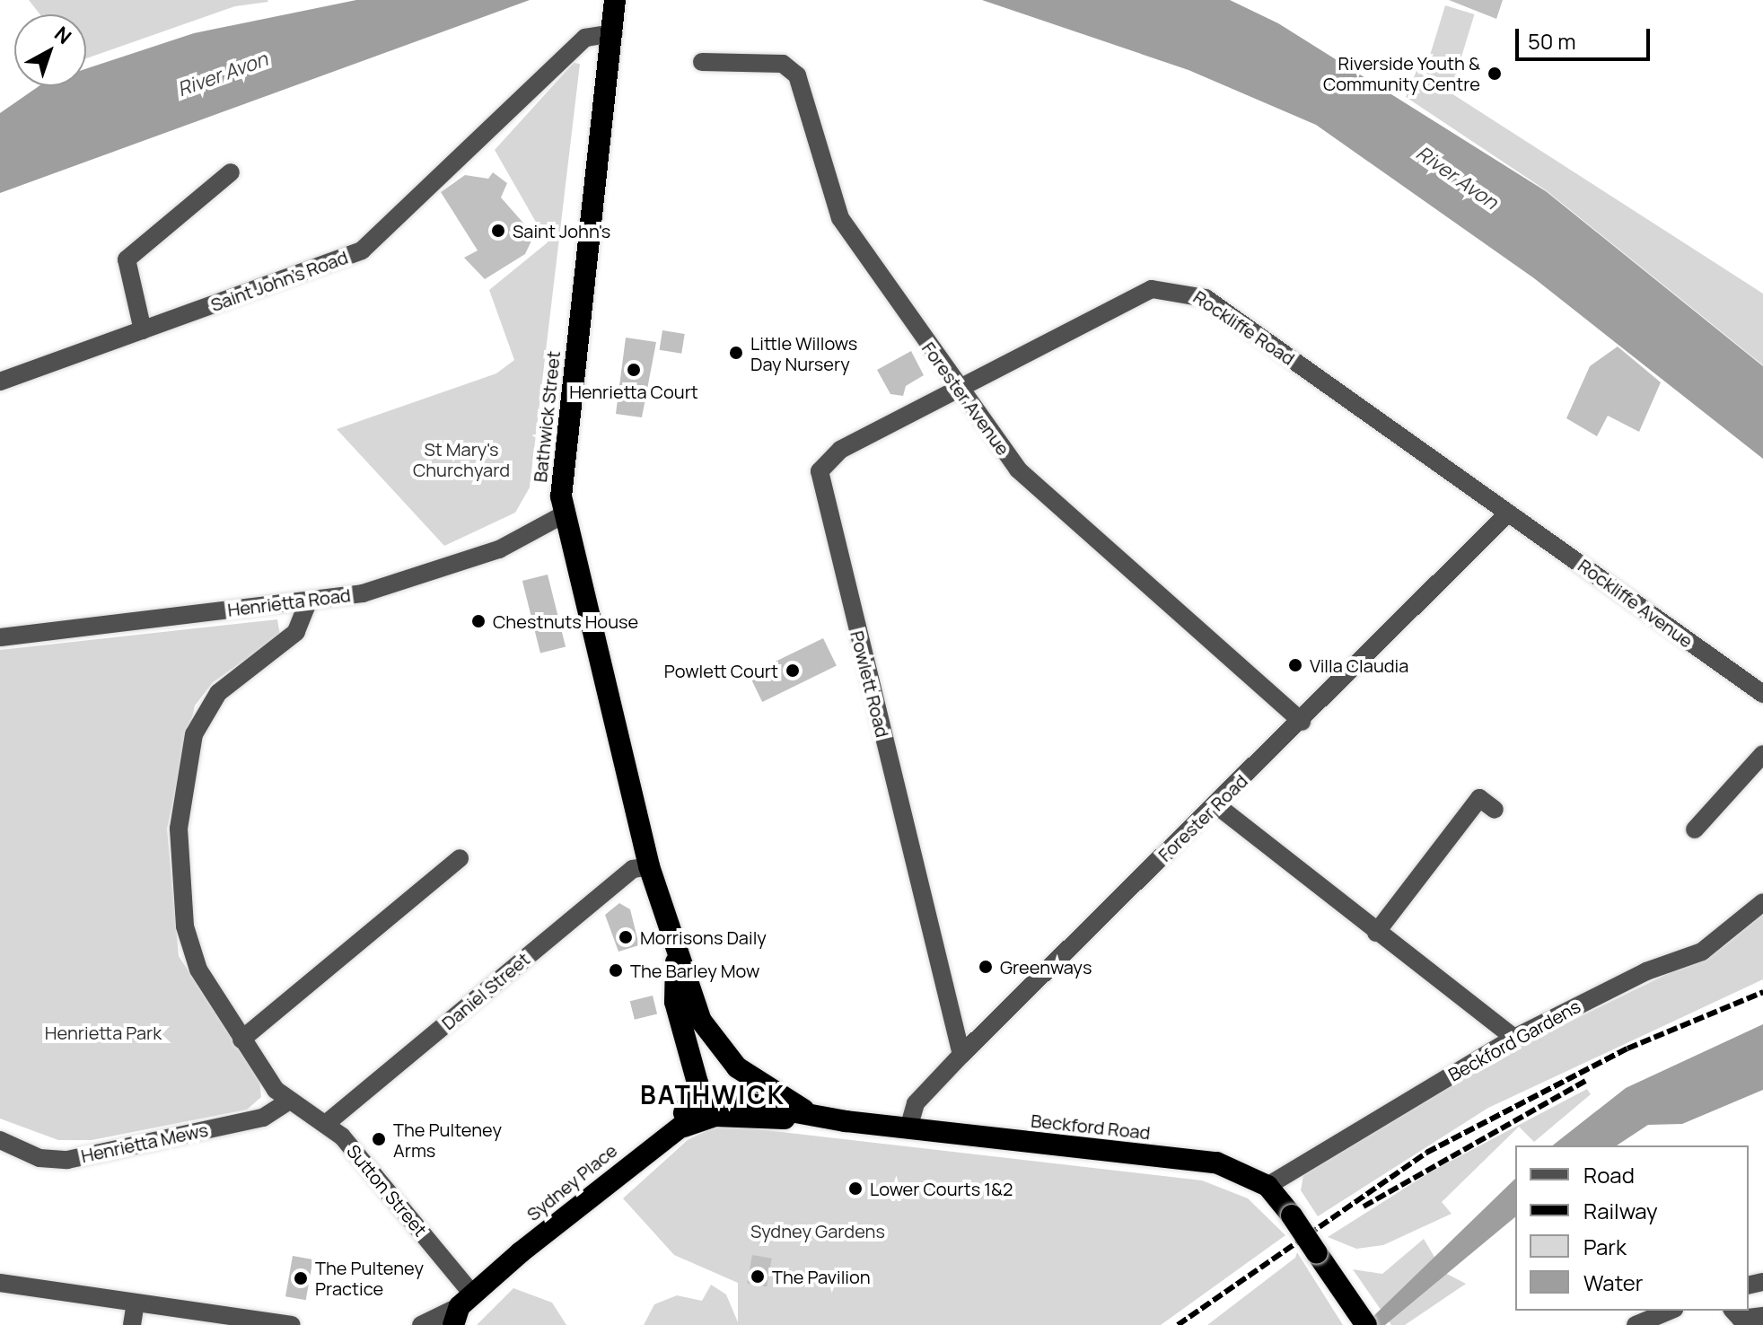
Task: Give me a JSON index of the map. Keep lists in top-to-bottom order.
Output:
{
  "streets": {
    "highway": ["Bathwick Street", "Beckford Road", "Sydney Place"],
    "street": [
      "Saint John's Road",
      "Rockliffe Road",
      "Forester Avenue",
      "Henrietta Road",
      "Rockliffe Avenue",
      "Powlett Road",
      "Forester Road",
      "Daniel Street",
      "Beckford Gardens",
      "Henrietta Mews",
      "Sutton Street"
    ]
  },
  "crossings": [
    ["Saint John's Road", "Bathwick Street"],
    ["Rockliffe Road", "Forester Avenue"],
    ["Rockliffe Road", "Rockliffe Avenue"],
    ["Rockliffe Road", "Powlett Road"],
    ["Rockliffe Road", "Forester Road"],
    ["Forester Avenue", "Powlett Road"],
    ["Forester Avenue", "Forester Road"],
    ["Bathwick Street", "Henrietta Road"],
    ["Bathwick Street", "Daniel Street"],
    ["Bathwick Street", "Beckford Road"],
    ["Bathwick Street", "Sydney Place"],
    ["Rockliffe Avenue", "Forester Road"],
    ["Powlett Road", "Forester Road"],
    ["Forester Road", "Beckford Road"],
    ["Daniel Street", "Sutton Street"],
    ["Beckford Gardens", "Beckford Road"],
    ["Henrietta Mews", "Sutton Street"],
    ["Sydney Place", "Sutton Street"]
  ],
  "districts": ["BATHWICK"],
  "water": ["River Avon"],
  "parks": ["St Mary's Churchyard", "Henrietta Park", "Sydney Gardens"],
  "places": [
    "Riverside Youth & Community Centre",
    "Saint John's",
    "Little Willows Day Nursery",
    "Henrietta Court",
    "Chestnuts House",
    "Villa Claudia",
    "Powlett Court",
    "Morrisons Daily",
    "Greenways",
    "The Barley Mow",
    "The Pulteney Arms",
    "Lower Courts 1&2",
    "The Pavilion",
    "The Pulteney Practice"
  ],
  "legend": [
    "Road",
    "Railway",
    "Park",
    "Water"
  ],
  "scale_bar": "50 m",
  "north": "top right"
}
